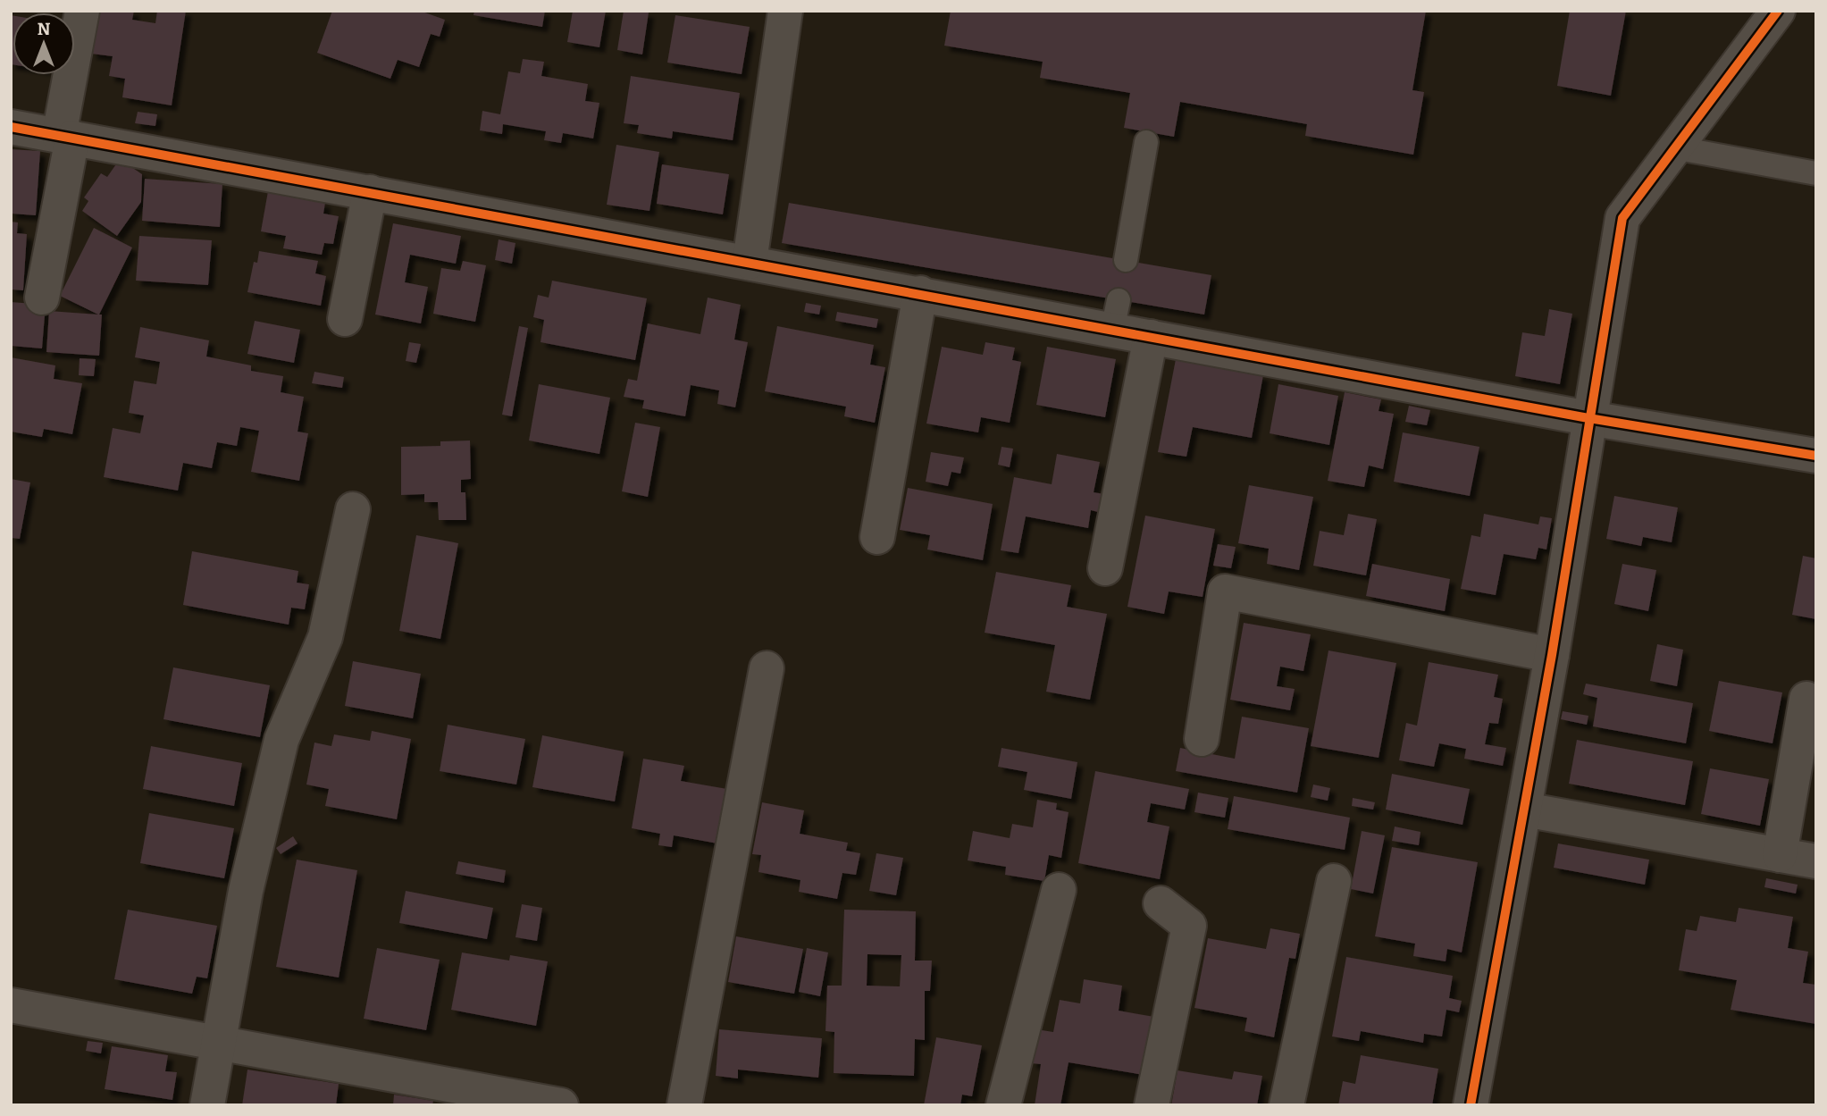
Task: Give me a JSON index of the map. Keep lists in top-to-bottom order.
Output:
{
  "north": "top"
}
